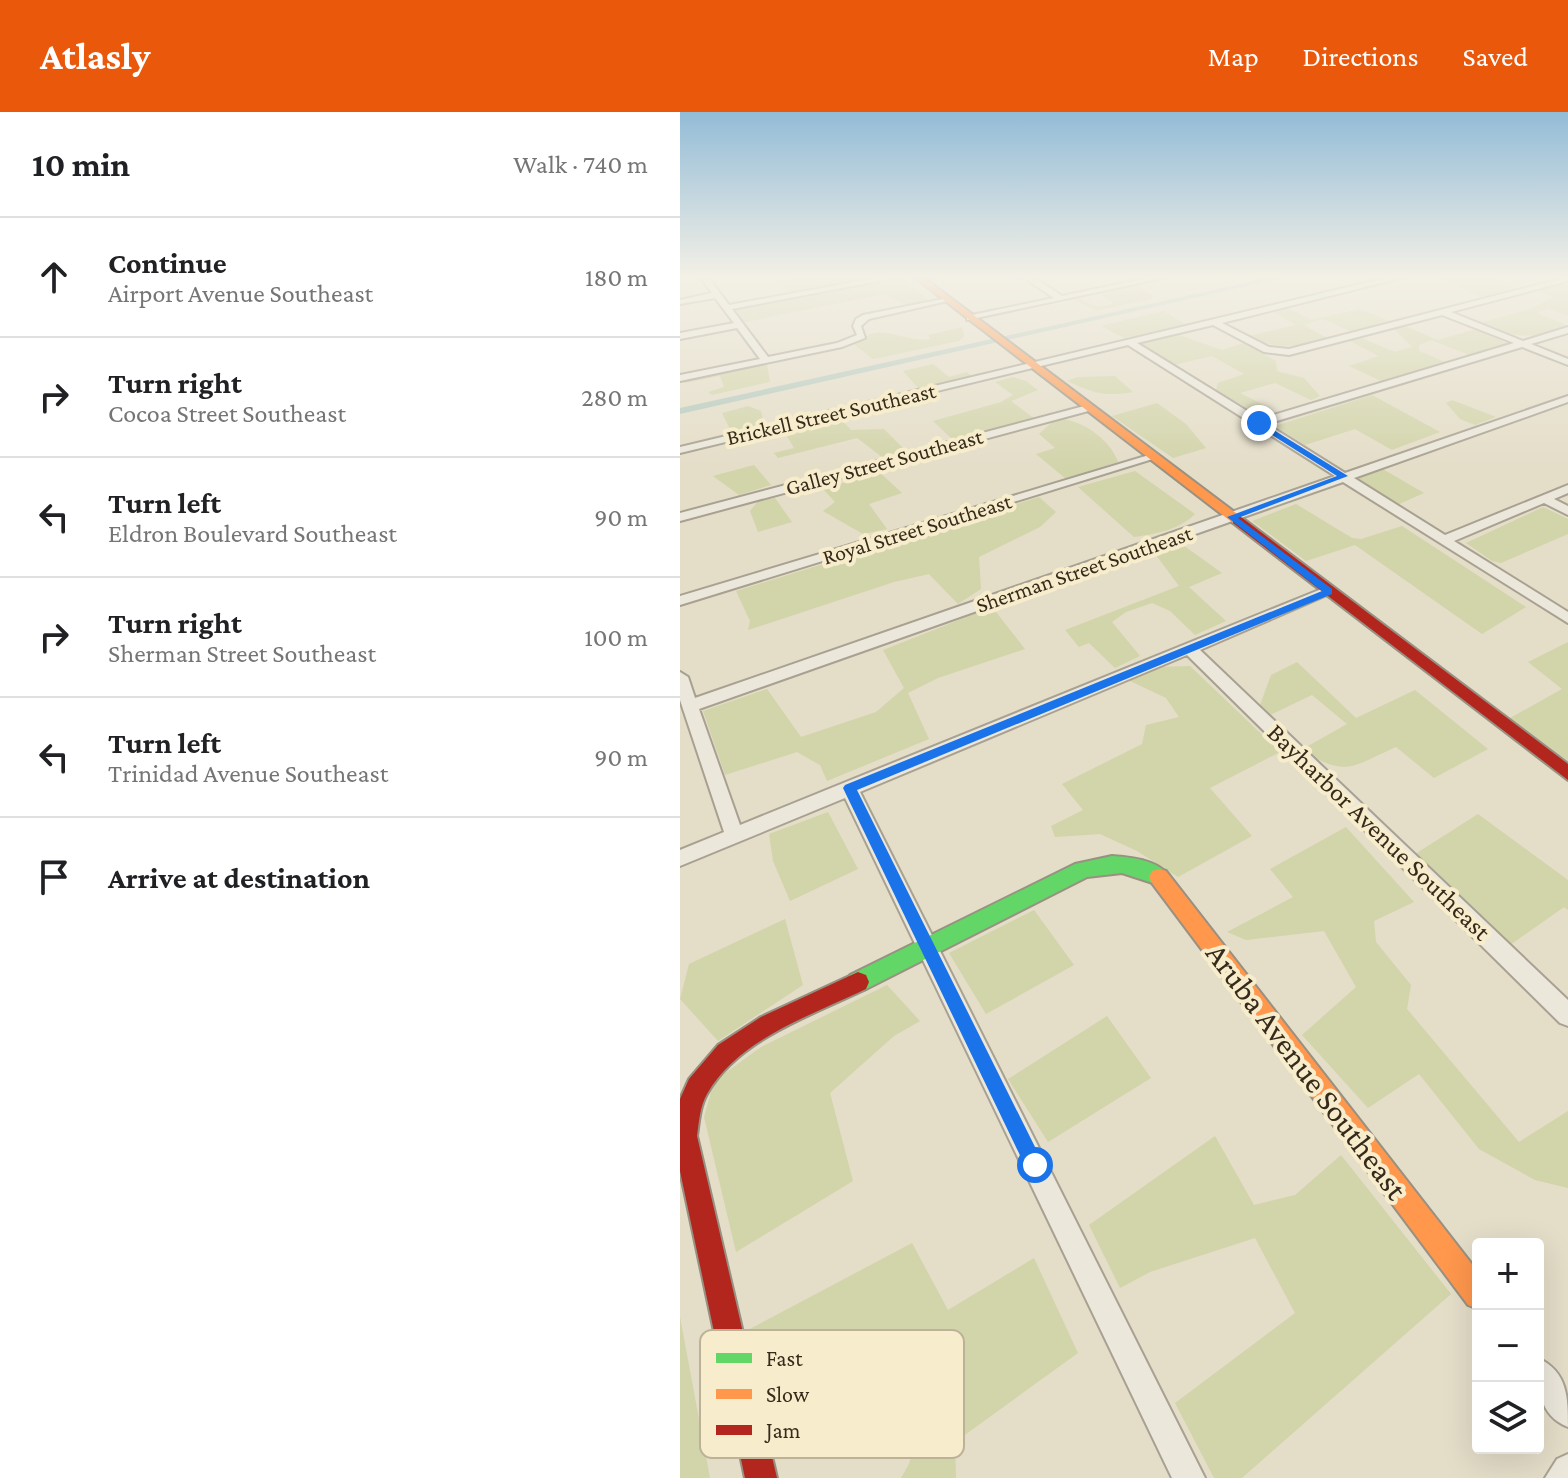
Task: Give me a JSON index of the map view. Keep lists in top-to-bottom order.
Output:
{
  "streets": {
    "street": [
      "Brickell Street Southeast",
      "Galley Street Southeast",
      "Royal Street Southeast",
      "Sherman Street Southeast",
      "Bayharbor Avenue Southeast",
      "Aruba Avenue Southeast"
    ]
  },
  "legend": ["Fast", "Slow", "Jam"],
  "page": {
    "header": "Atlasly",
    "nav": ["Map", "Directions", "Saved"],
    "heading": ["10 min", "Walk · 740 m"],
    "list": [
      ["Continue", "Airport Avenue Southeast", "180 m"],
      ["Turn right", "Cocoa Street Southeast", "280 m"],
      ["Turn left", "Eldron Boulevard Southeast", "90 m"],
      ["Turn right", "Sherman Street Southeast", "100 m"],
      ["Turn left", "Trinidad Avenue Southeast", "90 m"],
      "Arrive at destination"
    ],
    "map_buttons": ["+", "−"]
  }
}
